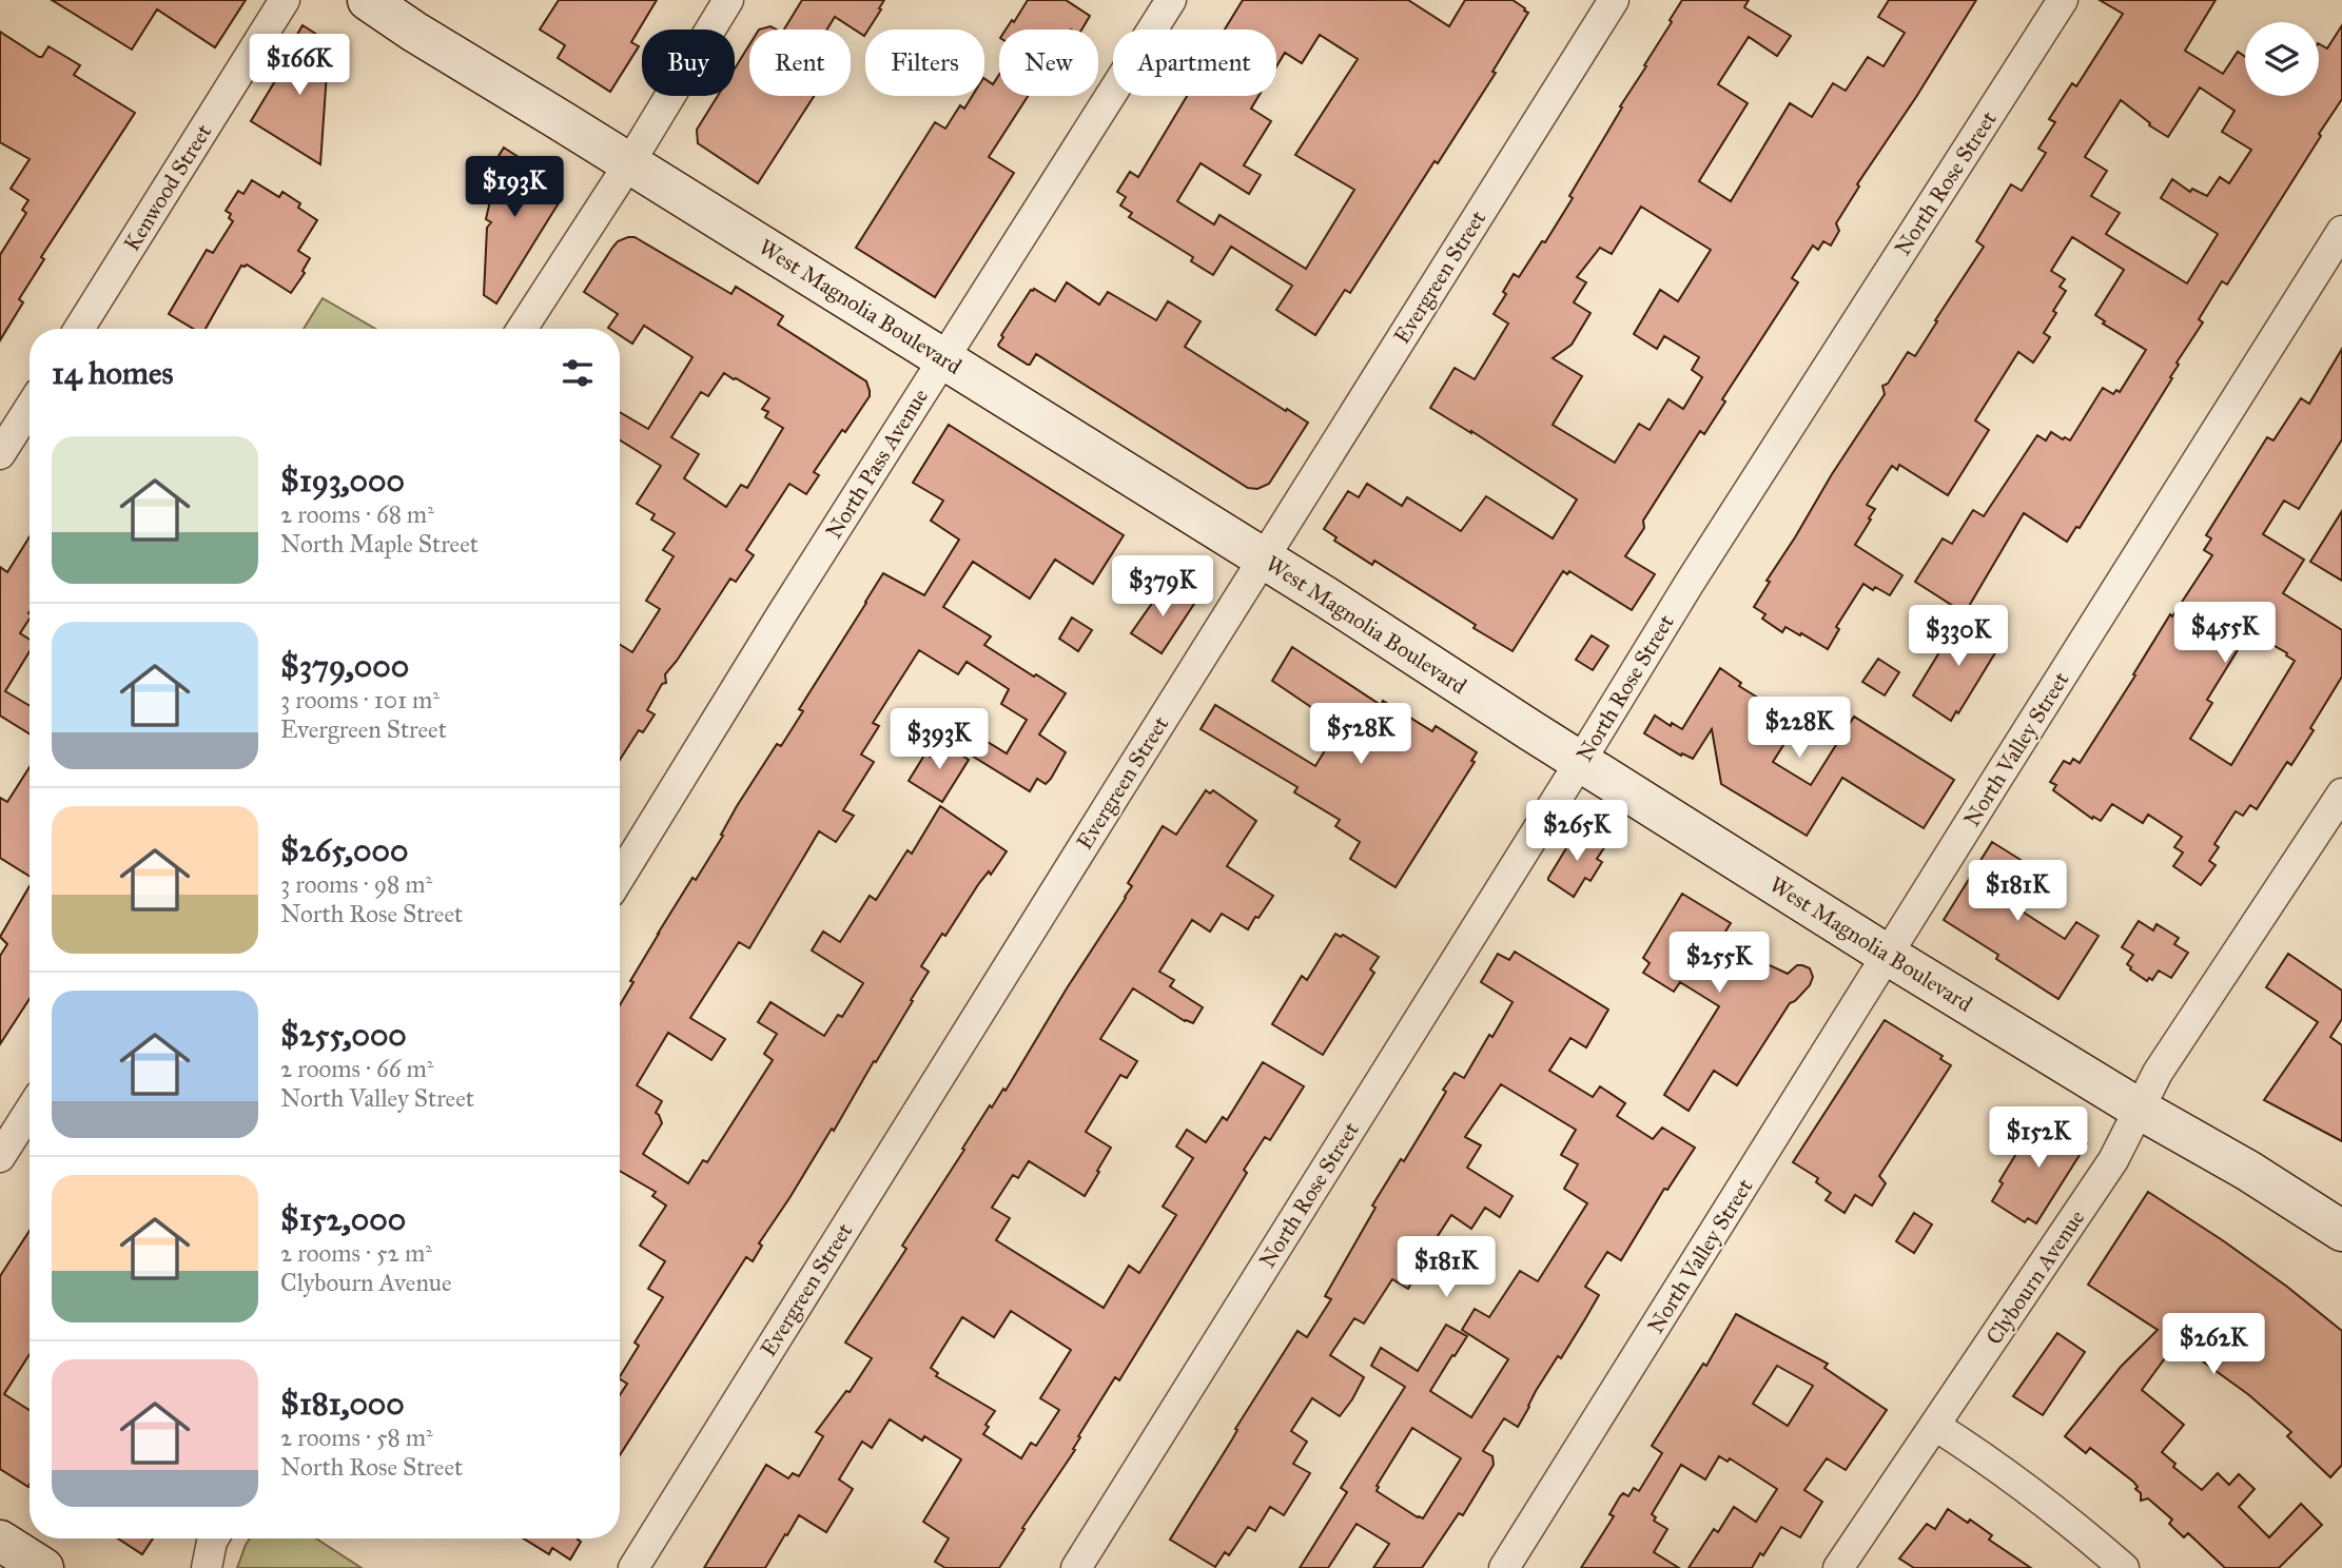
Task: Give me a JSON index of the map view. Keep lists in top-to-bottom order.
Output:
{
  "streets": {
    "main road": ["West Magnolia Boulevard"],
    "street": [
      "North Rose Street",
      "Kenwood Street",
      "Evergreen Street",
      "North Pass Avenue",
      "North Valley Street",
      "Clybourn Avenue"
    ]
  },
  "crossings": [
    ["North Rose Street", "West Magnolia Boulevard"],
    ["Evergreen Street", "West Magnolia Boulevard"],
    ["West Magnolia Boulevard", "North Pass Avenue"],
    ["West Magnolia Boulevard", "North Valley Street"],
    ["West Magnolia Boulevard", "Clybourn Avenue"]
  ],
  "page": {
    "chip": [
      "Buy",
      "Rent",
      "Filters",
      "New",
      "Apartment"
    ],
    "price": [
      "$166K",
      "$193K",
      "$379K",
      "$455K",
      "$330K",
      "$228K",
      "$528K",
      "$393K",
      "$265K",
      "$181K",
      "$255K",
      "$152K",
      "$181K",
      "$262K"
    ],
    "heading": "14 homes",
    "list": [
      {
        "name": "$193,000",
        "note": "2 rooms · 68 m² · North Maple Street"
      },
      {
        "name": "$379,000",
        "note": "3 rooms · 101 m² · Evergreen Street"
      },
      {
        "name": "$265,000",
        "note": "3 rooms · 98 m² · North Rose Street"
      },
      {
        "name": "$255,000",
        "note": "2 rooms · 66 m² · North Valley Street"
      },
      {
        "name": "$152,000",
        "note": "2 rooms · 52 m² · Clybourn Avenue"
      },
      {
        "name": "$181,000",
        "note": "2 rooms · 58 m² · North Rose Street"
      }
    ]
  }
}
